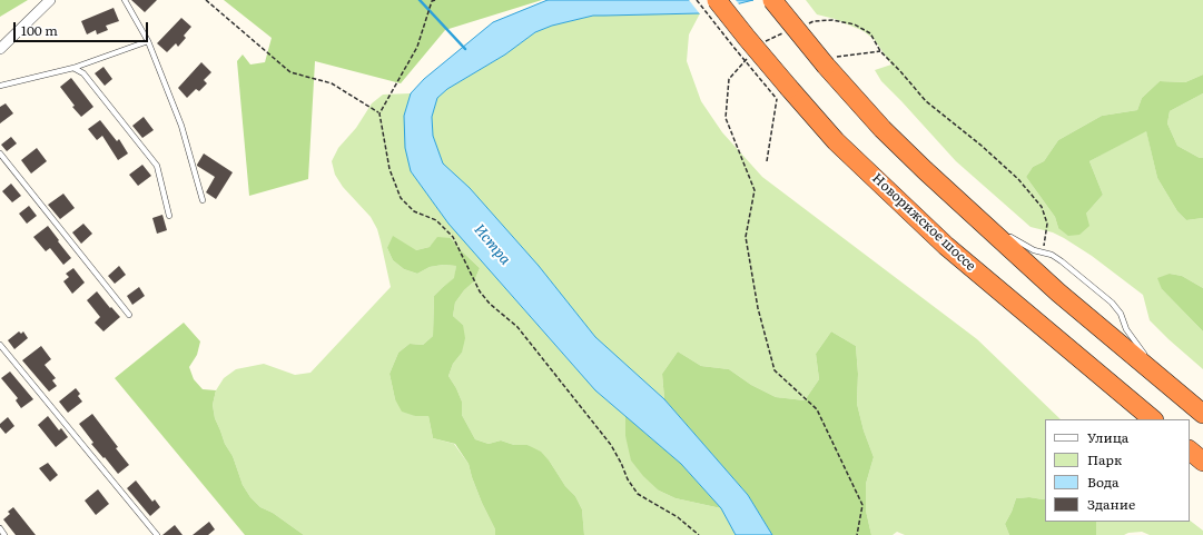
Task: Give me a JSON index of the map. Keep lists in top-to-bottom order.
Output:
{
  "streets": {
    "highway": ["Новорижское шоссе"]
  },
  "water": ["Истра"],
  "legend": [
    "Улица",
    "Парк",
    "Вода",
    "Здание"
  ],
  "scale_bar": "100 m"
}
